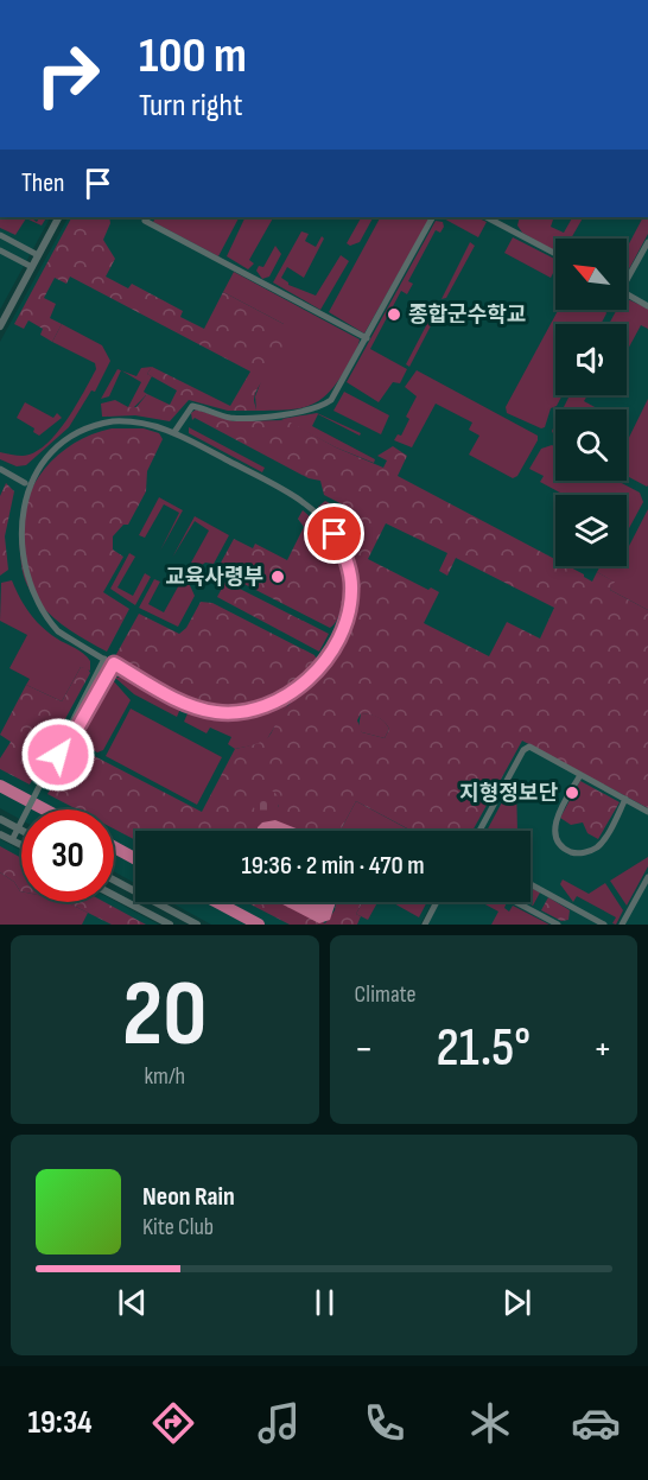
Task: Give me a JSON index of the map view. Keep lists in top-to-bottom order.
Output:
{
  "places": ["종합군수학교", "교육사령부", "지형정보단"],
  "north": "top left",
  "page": {
    "turn": ["100 m", "Turn right"],
    "then": "Then",
    "limit": "30",
    "trip": "19:36 · 2 min · 470 m",
    "tile": [
      ["20", "km/h"],
      "Climate"
    ],
    "heat": ["−", "21.5°", "+"],
    "song": ["Neon Rain", "Kite Club"],
    "tabs": "19:34"
  }
}
